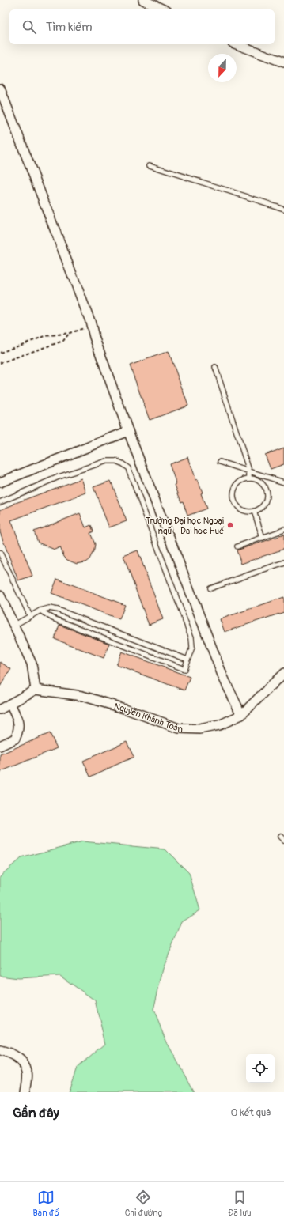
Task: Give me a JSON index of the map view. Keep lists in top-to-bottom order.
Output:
{
  "streets": {
    "street": ["Nguyễn Khánh Toàn"]
  },
  "places": ["Trường Đại học Ngoại ngữ - Đại học Huế"],
  "north": "bottom",
  "page": {
    "search": "Tìm kiếm",
    "heading": ["Gần đây", "0 kết quả"],
    "nav": ["Bản đồ", "Chỉ đường", "Đã lưu"]
  }
}
